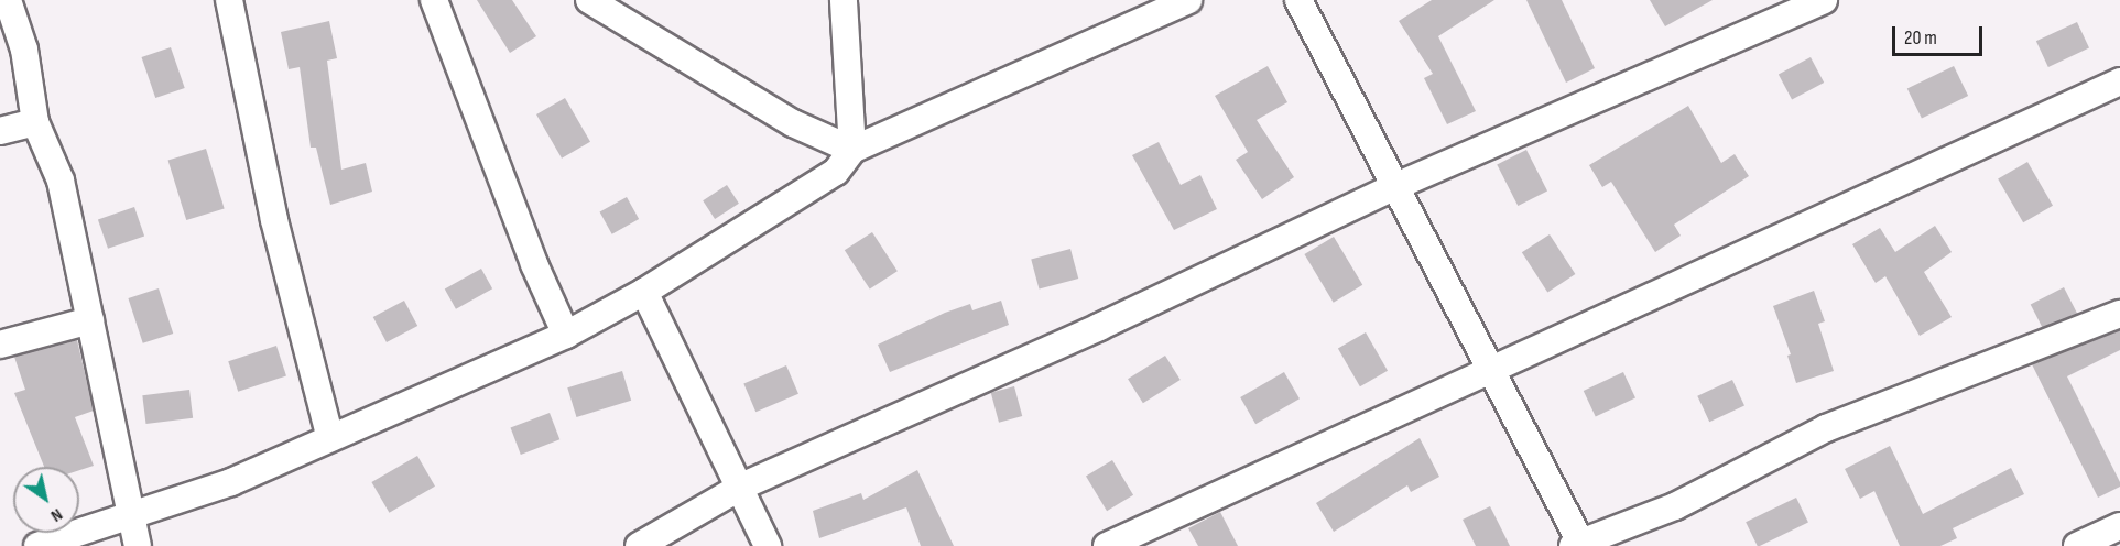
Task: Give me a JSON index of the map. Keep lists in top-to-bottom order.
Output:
{
  "scale_bar": "20 m",
  "north": "bottom right"
}
